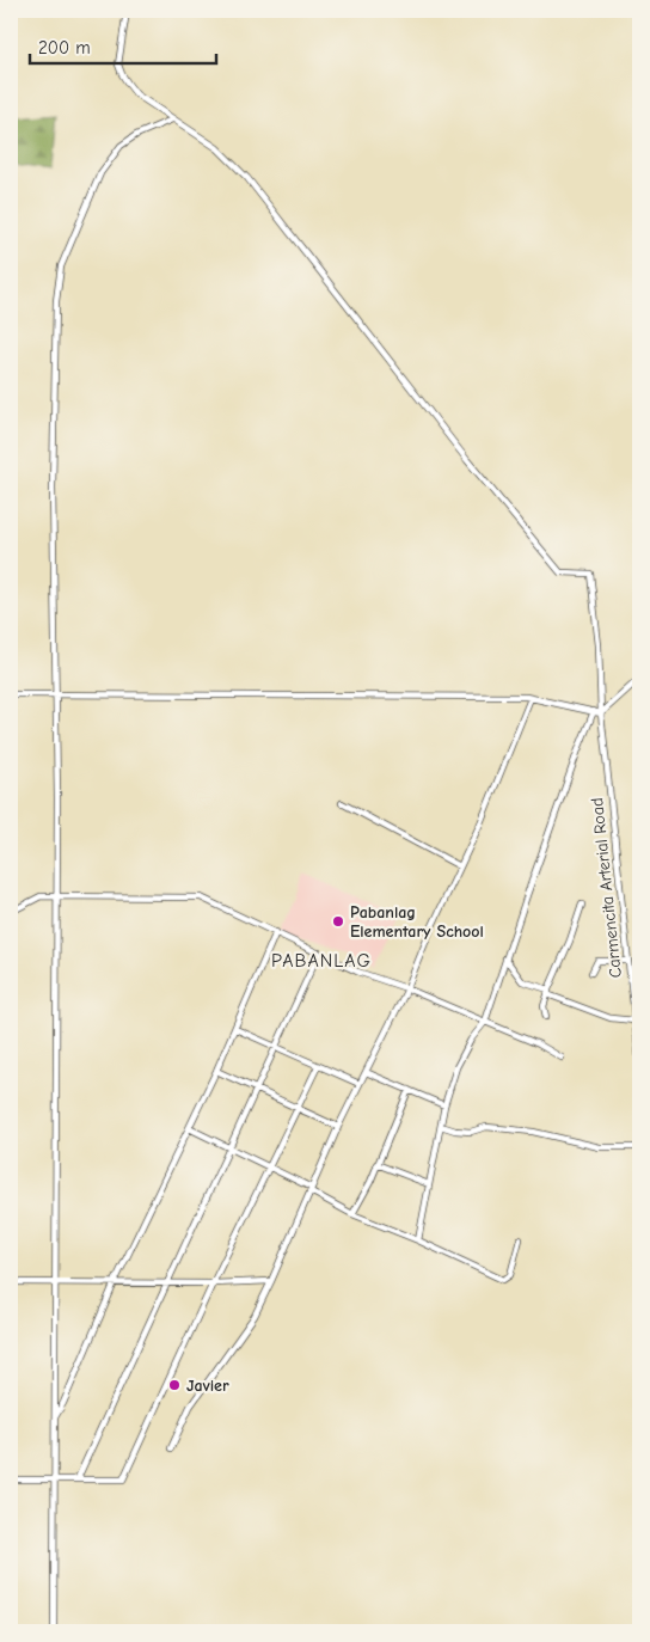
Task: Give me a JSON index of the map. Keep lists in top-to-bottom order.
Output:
{
  "streets": {
    "street": ["Carmencita Arterial Road"]
  },
  "districts": ["PABANLAG"],
  "places": ["Pabanlag Elementary School", "Javier"],
  "scale_bar": "200 m"
}
